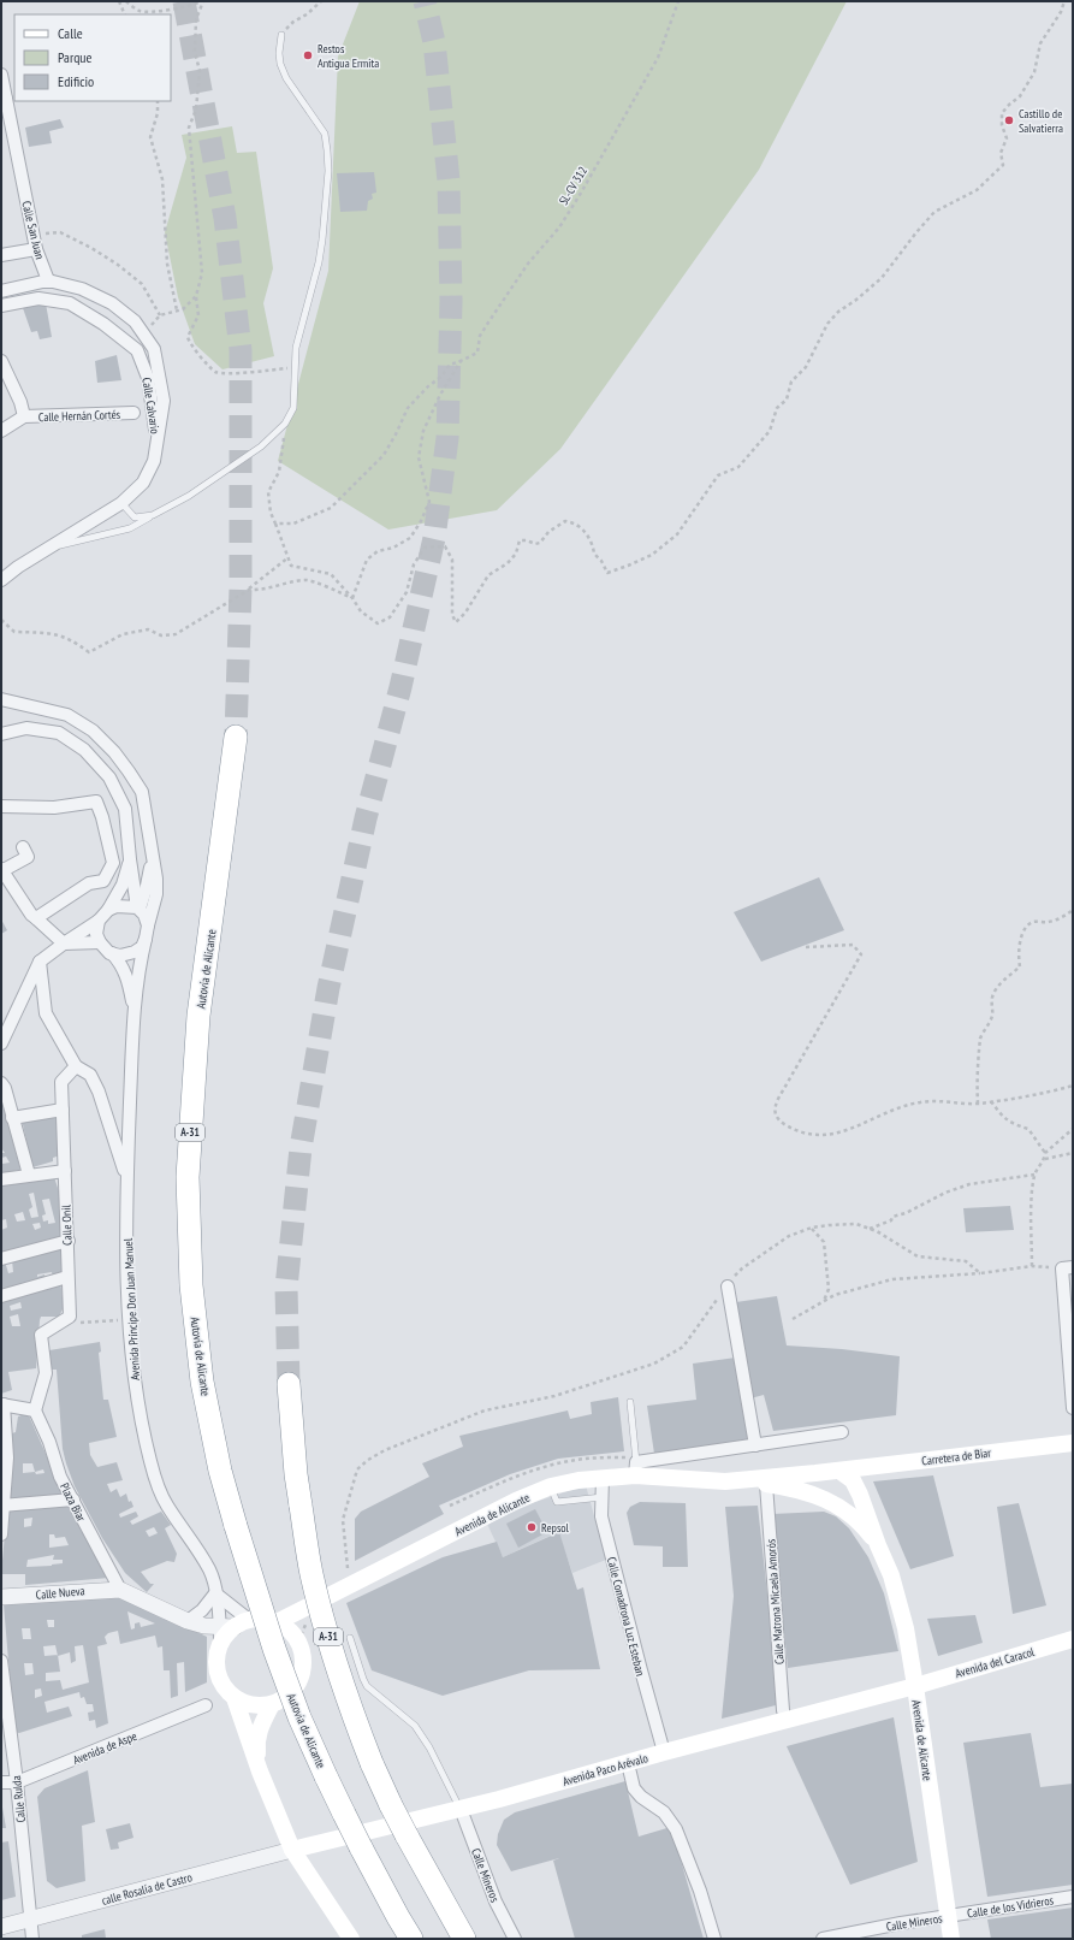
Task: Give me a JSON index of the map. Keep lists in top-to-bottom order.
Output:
{
  "streets": {
    "highway": ["Autovía de Alicante", "A-31"],
    "main road": [
      "Carretera de Biar",
      "Avenida de Alicante",
      "Avenida del Caracol",
      "Avenida Paco Arévalo"
    ],
    "street": [
      "Calle San Juan",
      "Calle Calvario",
      "Calle Hernán Cortés",
      "Calle Onil",
      "Avenida Príncipe Don Juan Manuel",
      "Plaza Biar",
      "Calle Nueva",
      "Calle Matrona Micaela Amorós",
      "Calle Comadrona Luz Esteban",
      "Avenida de Aspe",
      "Calle Rulda",
      "Calle Mineros",
      "calle Rosalía de Castro",
      "Calle de los Vidrieros"
    ],
    "path": ["SL-CV 312"]
  },
  "crossings": [
    ["Avenida Príncipe Don Juan Manuel", "Avenida de Alicante"],
    ["Carretera de Biar", "Avenida de Alicante"],
    ["Plaza Biar", "Calle Nueva"],
    ["Avenida de Alicante", "Calle Matrona Micaela Amorós"],
    ["Avenida de Alicante", "Calle Comadrona Luz Esteban"],
    ["Avenida de Alicante", "Avenida del Caracol"],
    ["Avenida de Alicante", "Avenida Paco Arévalo"],
    ["Avenida de Alicante", "Calle Mineros"],
    ["Avenida de Alicante", "Calle de los Vidrieros"],
    ["Calle Matrona Micaela Amorós", "Avenida Paco Arévalo"],
    ["Calle Comadrona Luz Esteban", "Avenida Paco Arévalo"],
    ["Avenida del Caracol", "Avenida Paco Arévalo"],
    ["Avenida de Aspe", "Calle Rulda"],
    ["Avenida Paco Arévalo", "Calle Mineros"],
    ["Avenida Paco Arévalo", "calle Rosalía de Castro"],
    ["Calle Rulda", "calle Rosalía de Castro"],
    ["Calle Mineros", "Calle de los Vidrieros"]
  ],
  "places": ["Restos Antigua Ermita", "Castillo de Salvatierra", "Repsol"],
  "legend": ["Calle", "Parque", "Edificio"]
}
